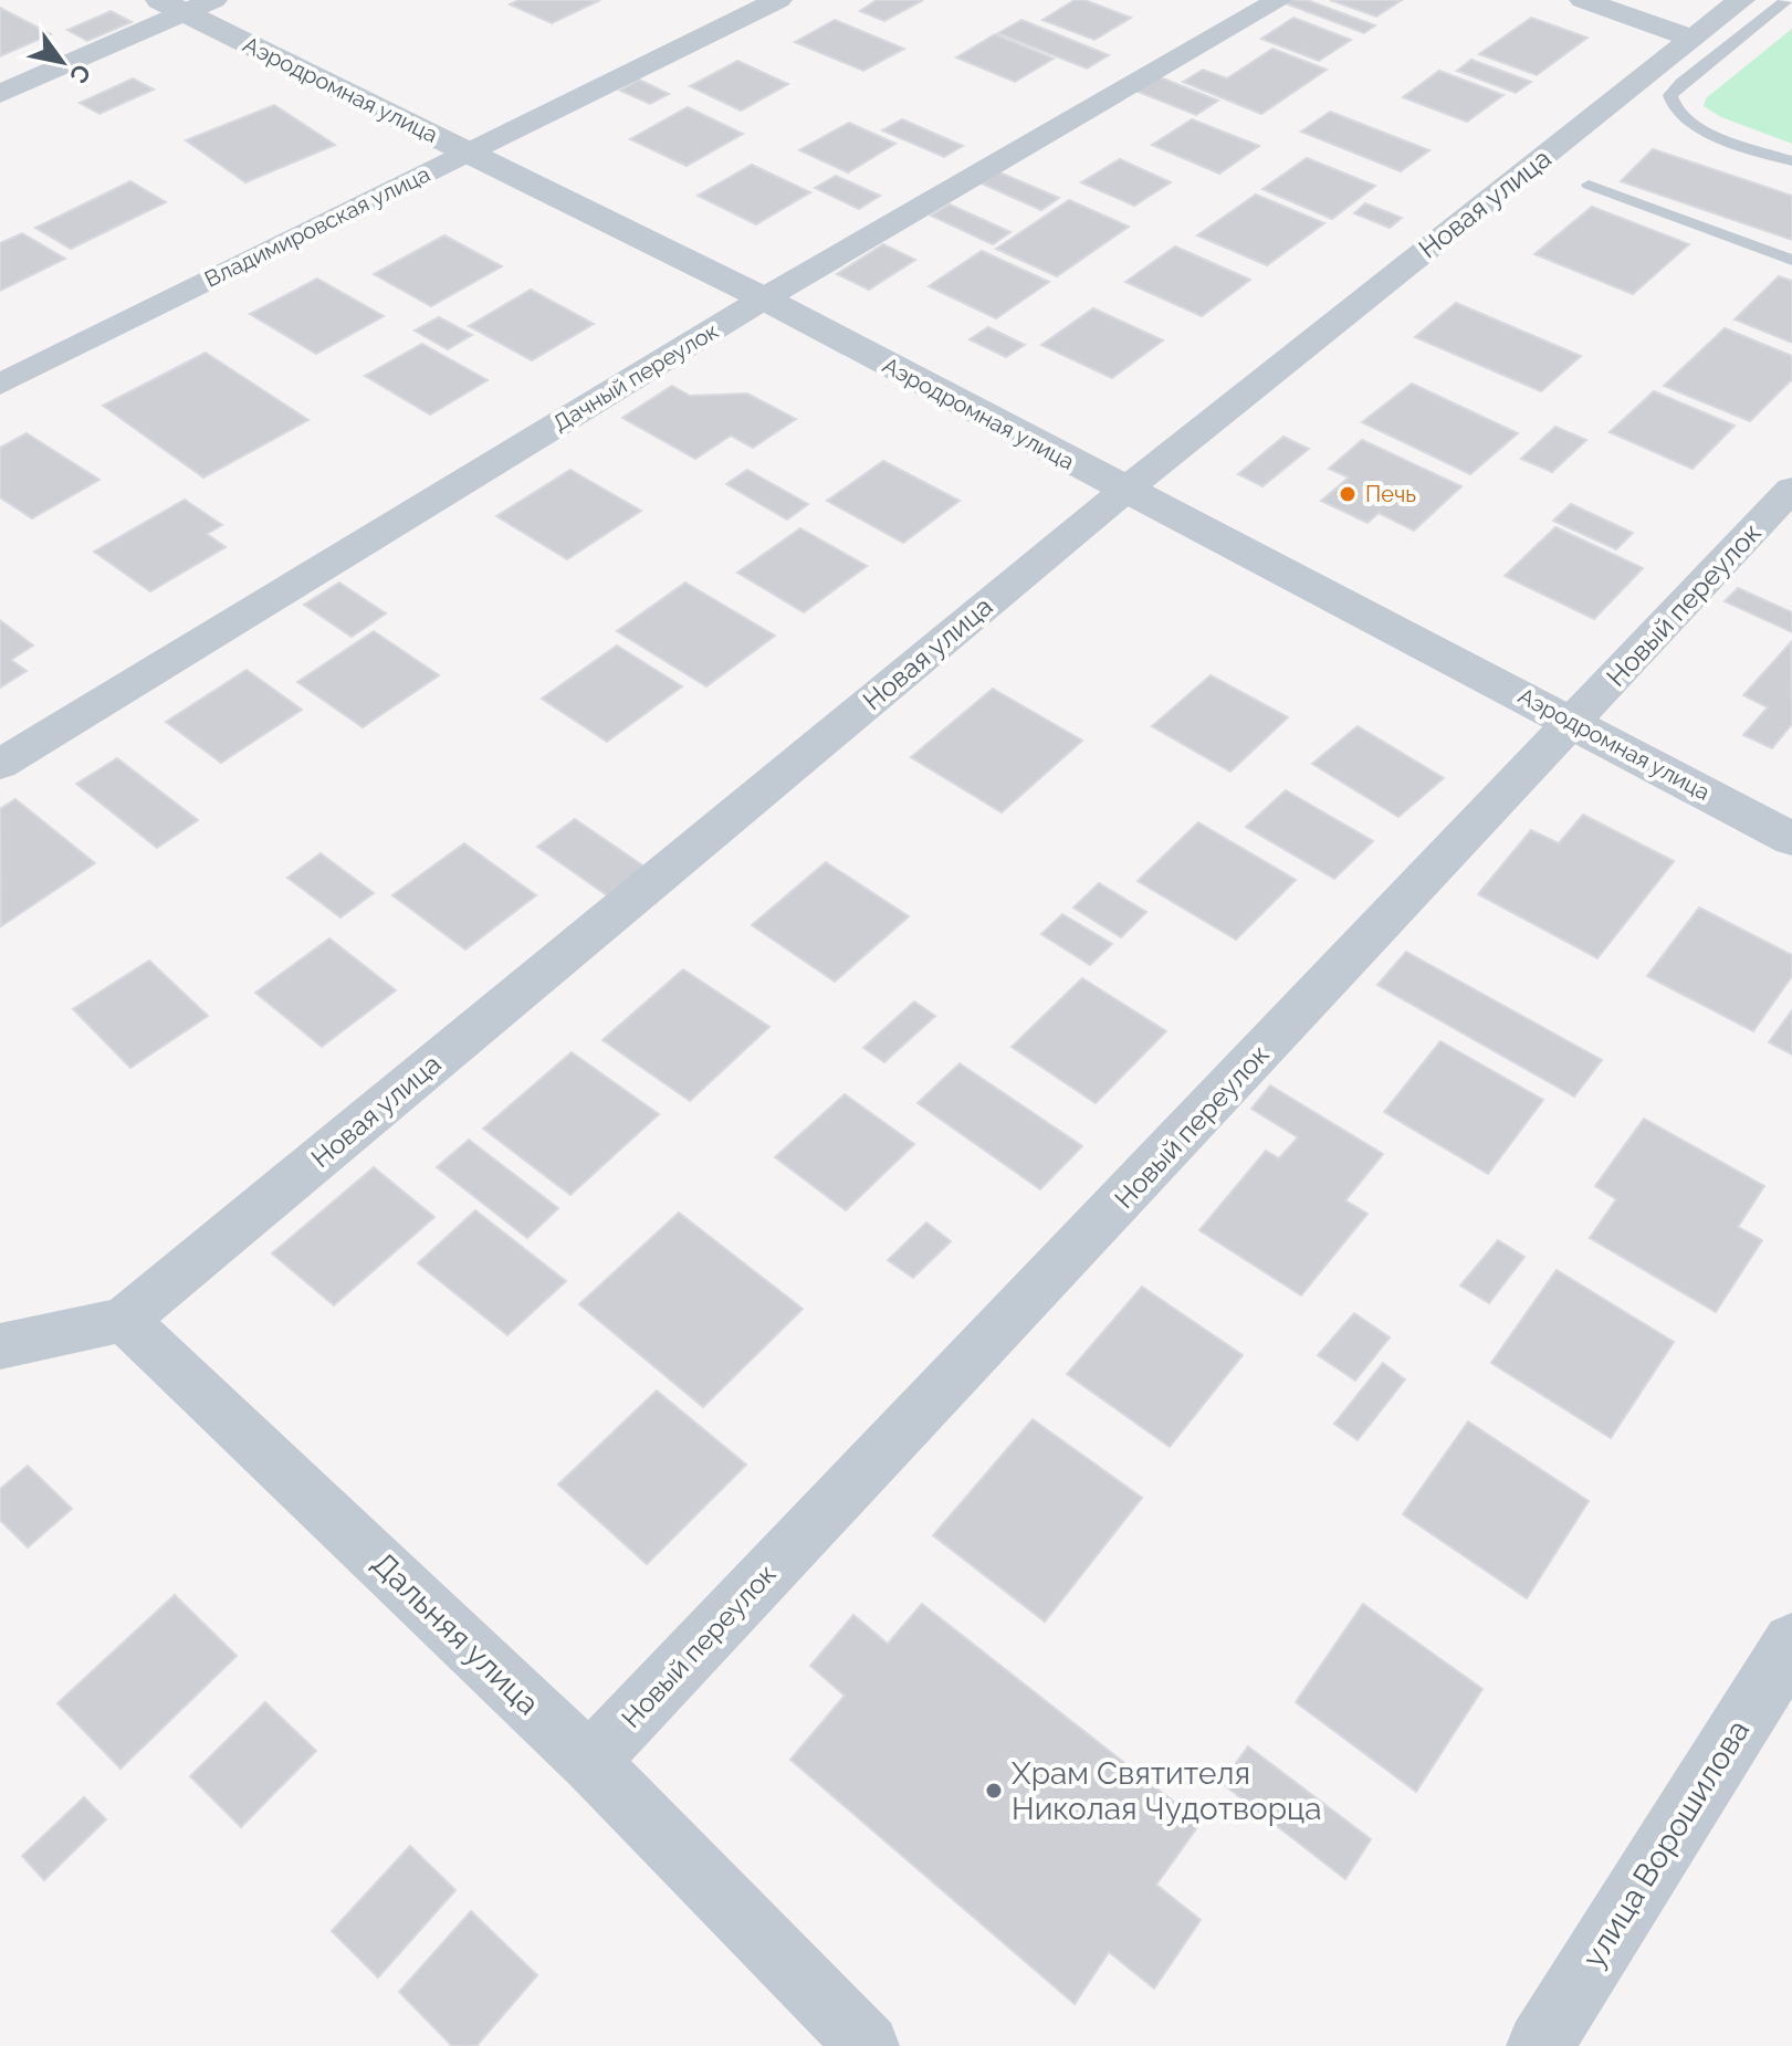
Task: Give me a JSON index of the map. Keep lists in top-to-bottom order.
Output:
{
  "streets": {
    "street": [
      "Аэродромная улица",
      "Новая улица",
      "Владимировская улица",
      "Дачный переулок",
      "Новый переулок",
      "Дальняя улица",
      "улица Ворошилова"
    ]
  },
  "crossings": [
    ["Аэродромная улица", "Новая улица"],
    ["Аэродромная улица", "Владимировская улица"],
    ["Аэродромная улица", "Дачный переулок"],
    ["Аэродромная улица", "Новый переулок"],
    ["Новая улица", "Дальняя улица"],
    ["Новый переулок", "Дальняя улица"]
  ],
  "places": ["Печь", "Храм Святителя Николая Чудотворца"],
  "north": "bottom right"
}
